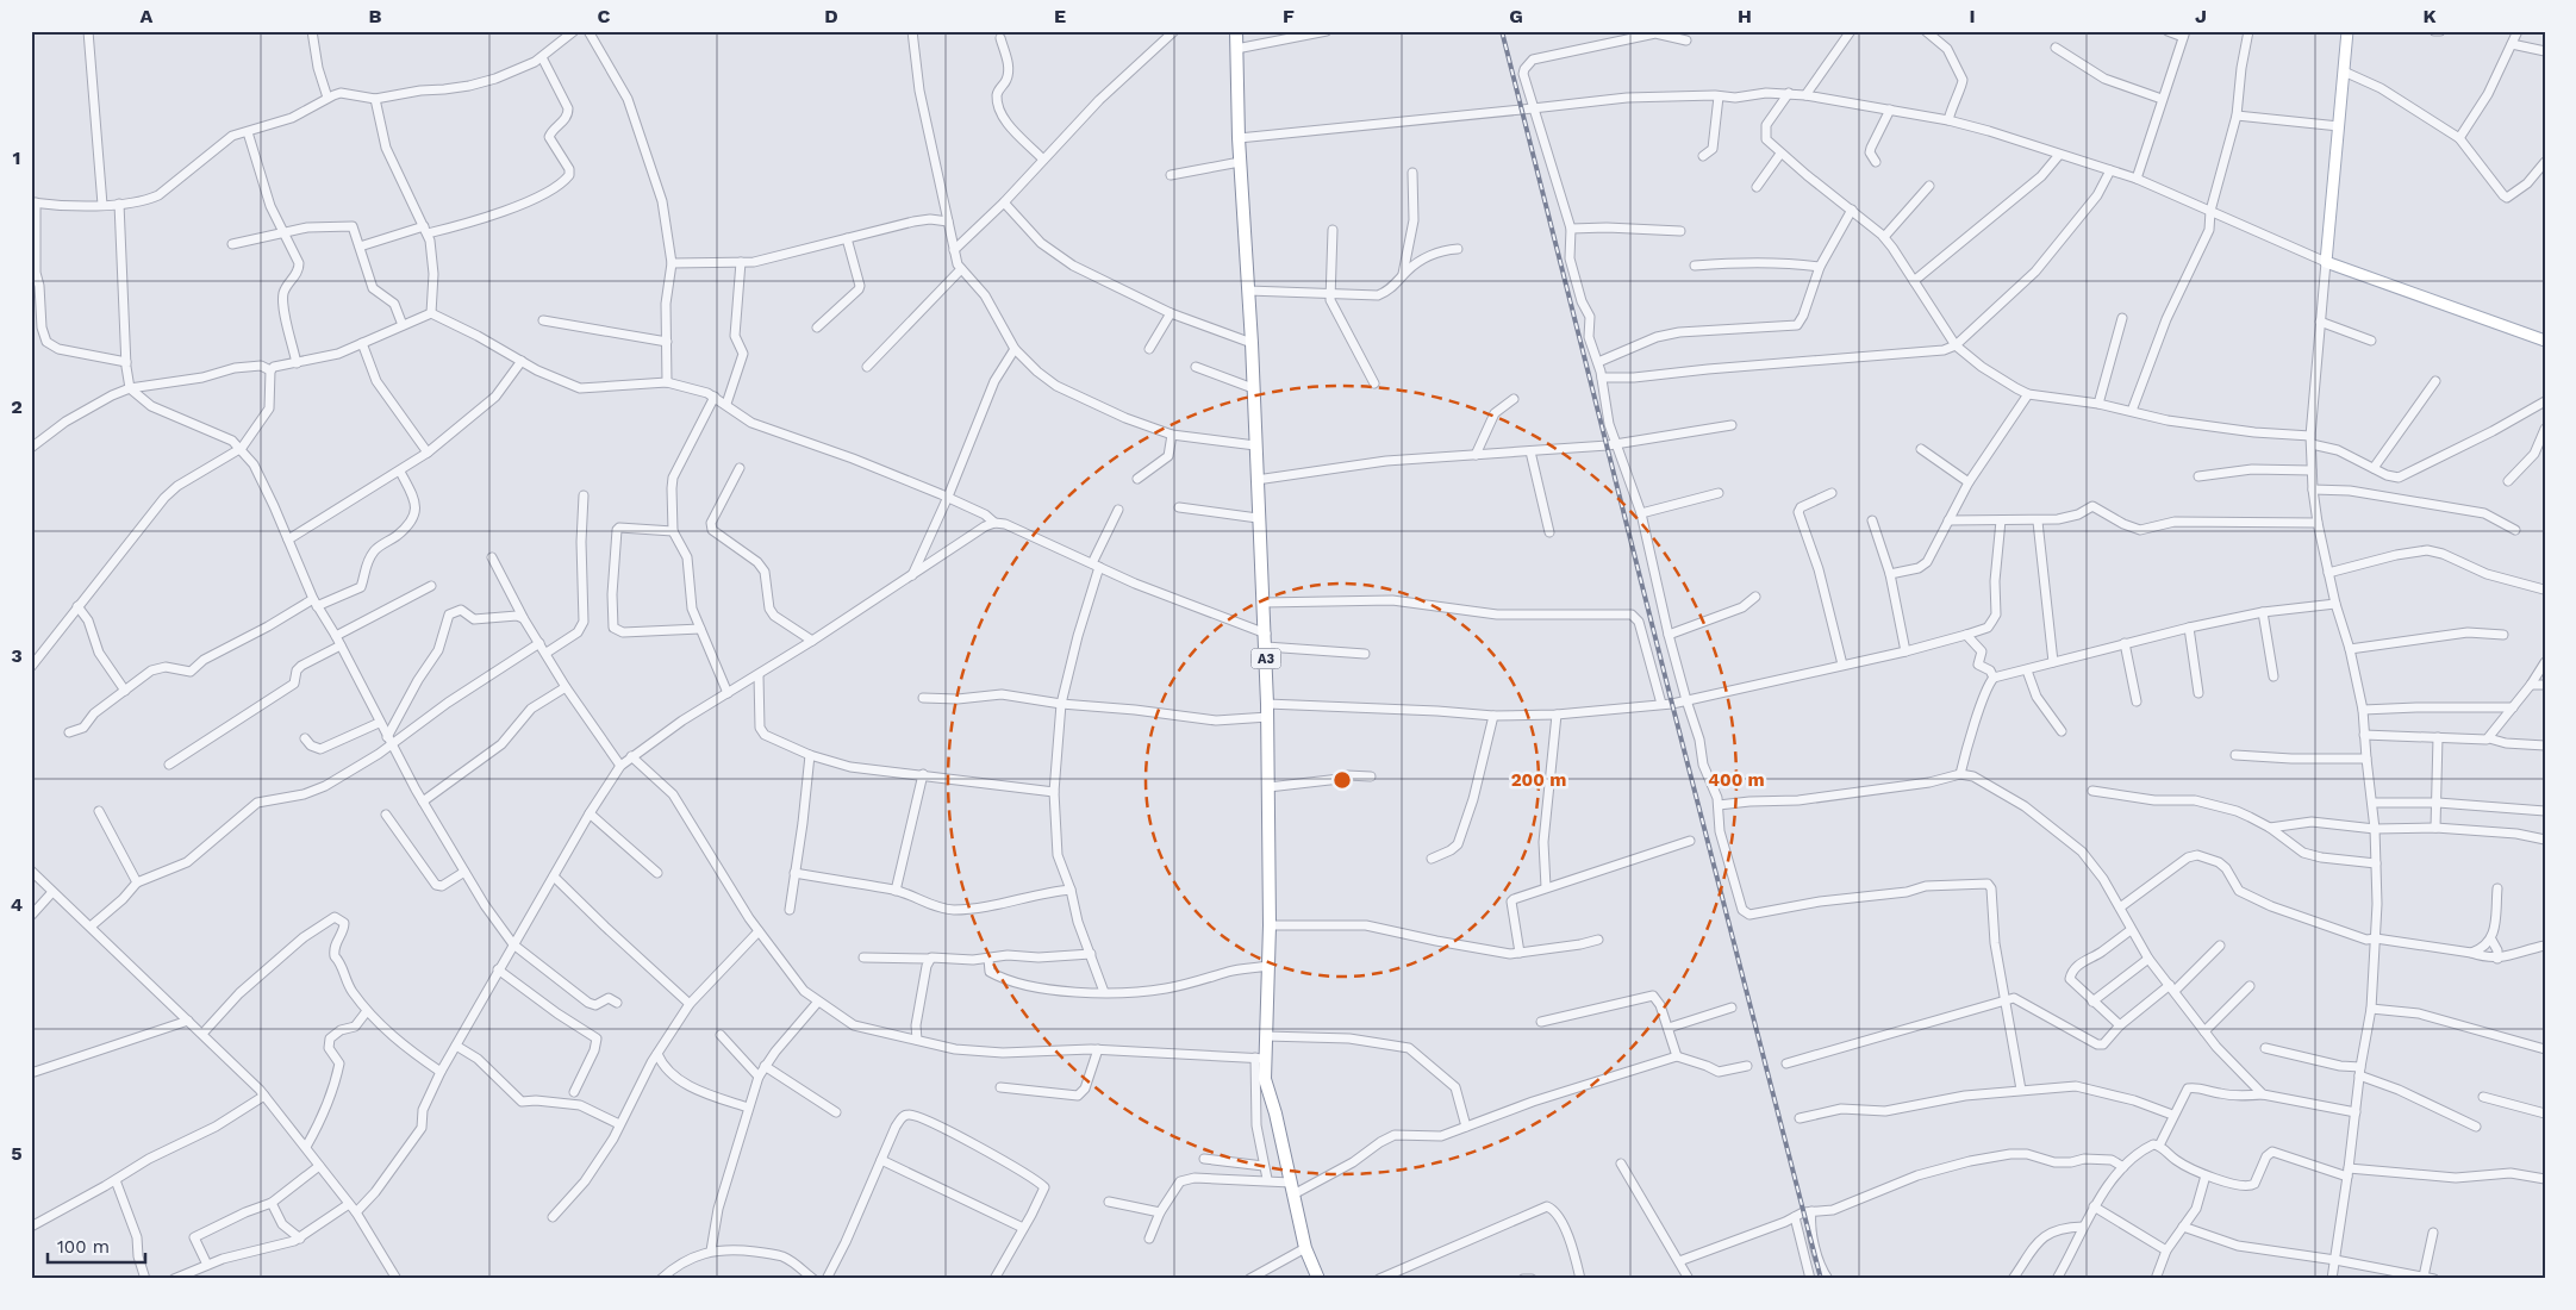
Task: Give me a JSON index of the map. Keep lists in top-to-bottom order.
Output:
{
  "streets": {
    "highway": ["A3"]
  },
  "scale_bar": "100 m",
  "grid": {
    "columns": [
      "A",
      "B",
      "C",
      "D",
      "E",
      "F",
      "G",
      "H",
      "I",
      "J",
      "K"
    ],
    "rows": [
      "1",
      "2",
      "3",
      "4",
      "5"
    ]
  },
  "rings": ["200 m", "400 m"]
}
